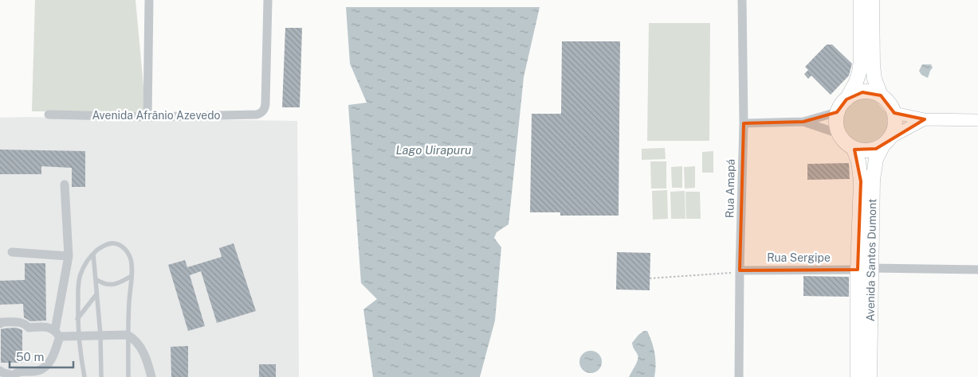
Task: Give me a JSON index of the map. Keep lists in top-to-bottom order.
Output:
{
  "streets": {
    "main road": ["Avenida Santos Dumont"],
    "street": ["Avenida Afrânio Azevedo", "Rua Amapá", "Rua Sergipe"]
  },
  "crossings": [
    ["Rua Amapá", "Rua Sergipe"],
    ["Rua Sergipe", "Avenida Santos Dumont"]
  ],
  "water": ["Lago Uirapuru"],
  "scale_bar": "50 m"
}
